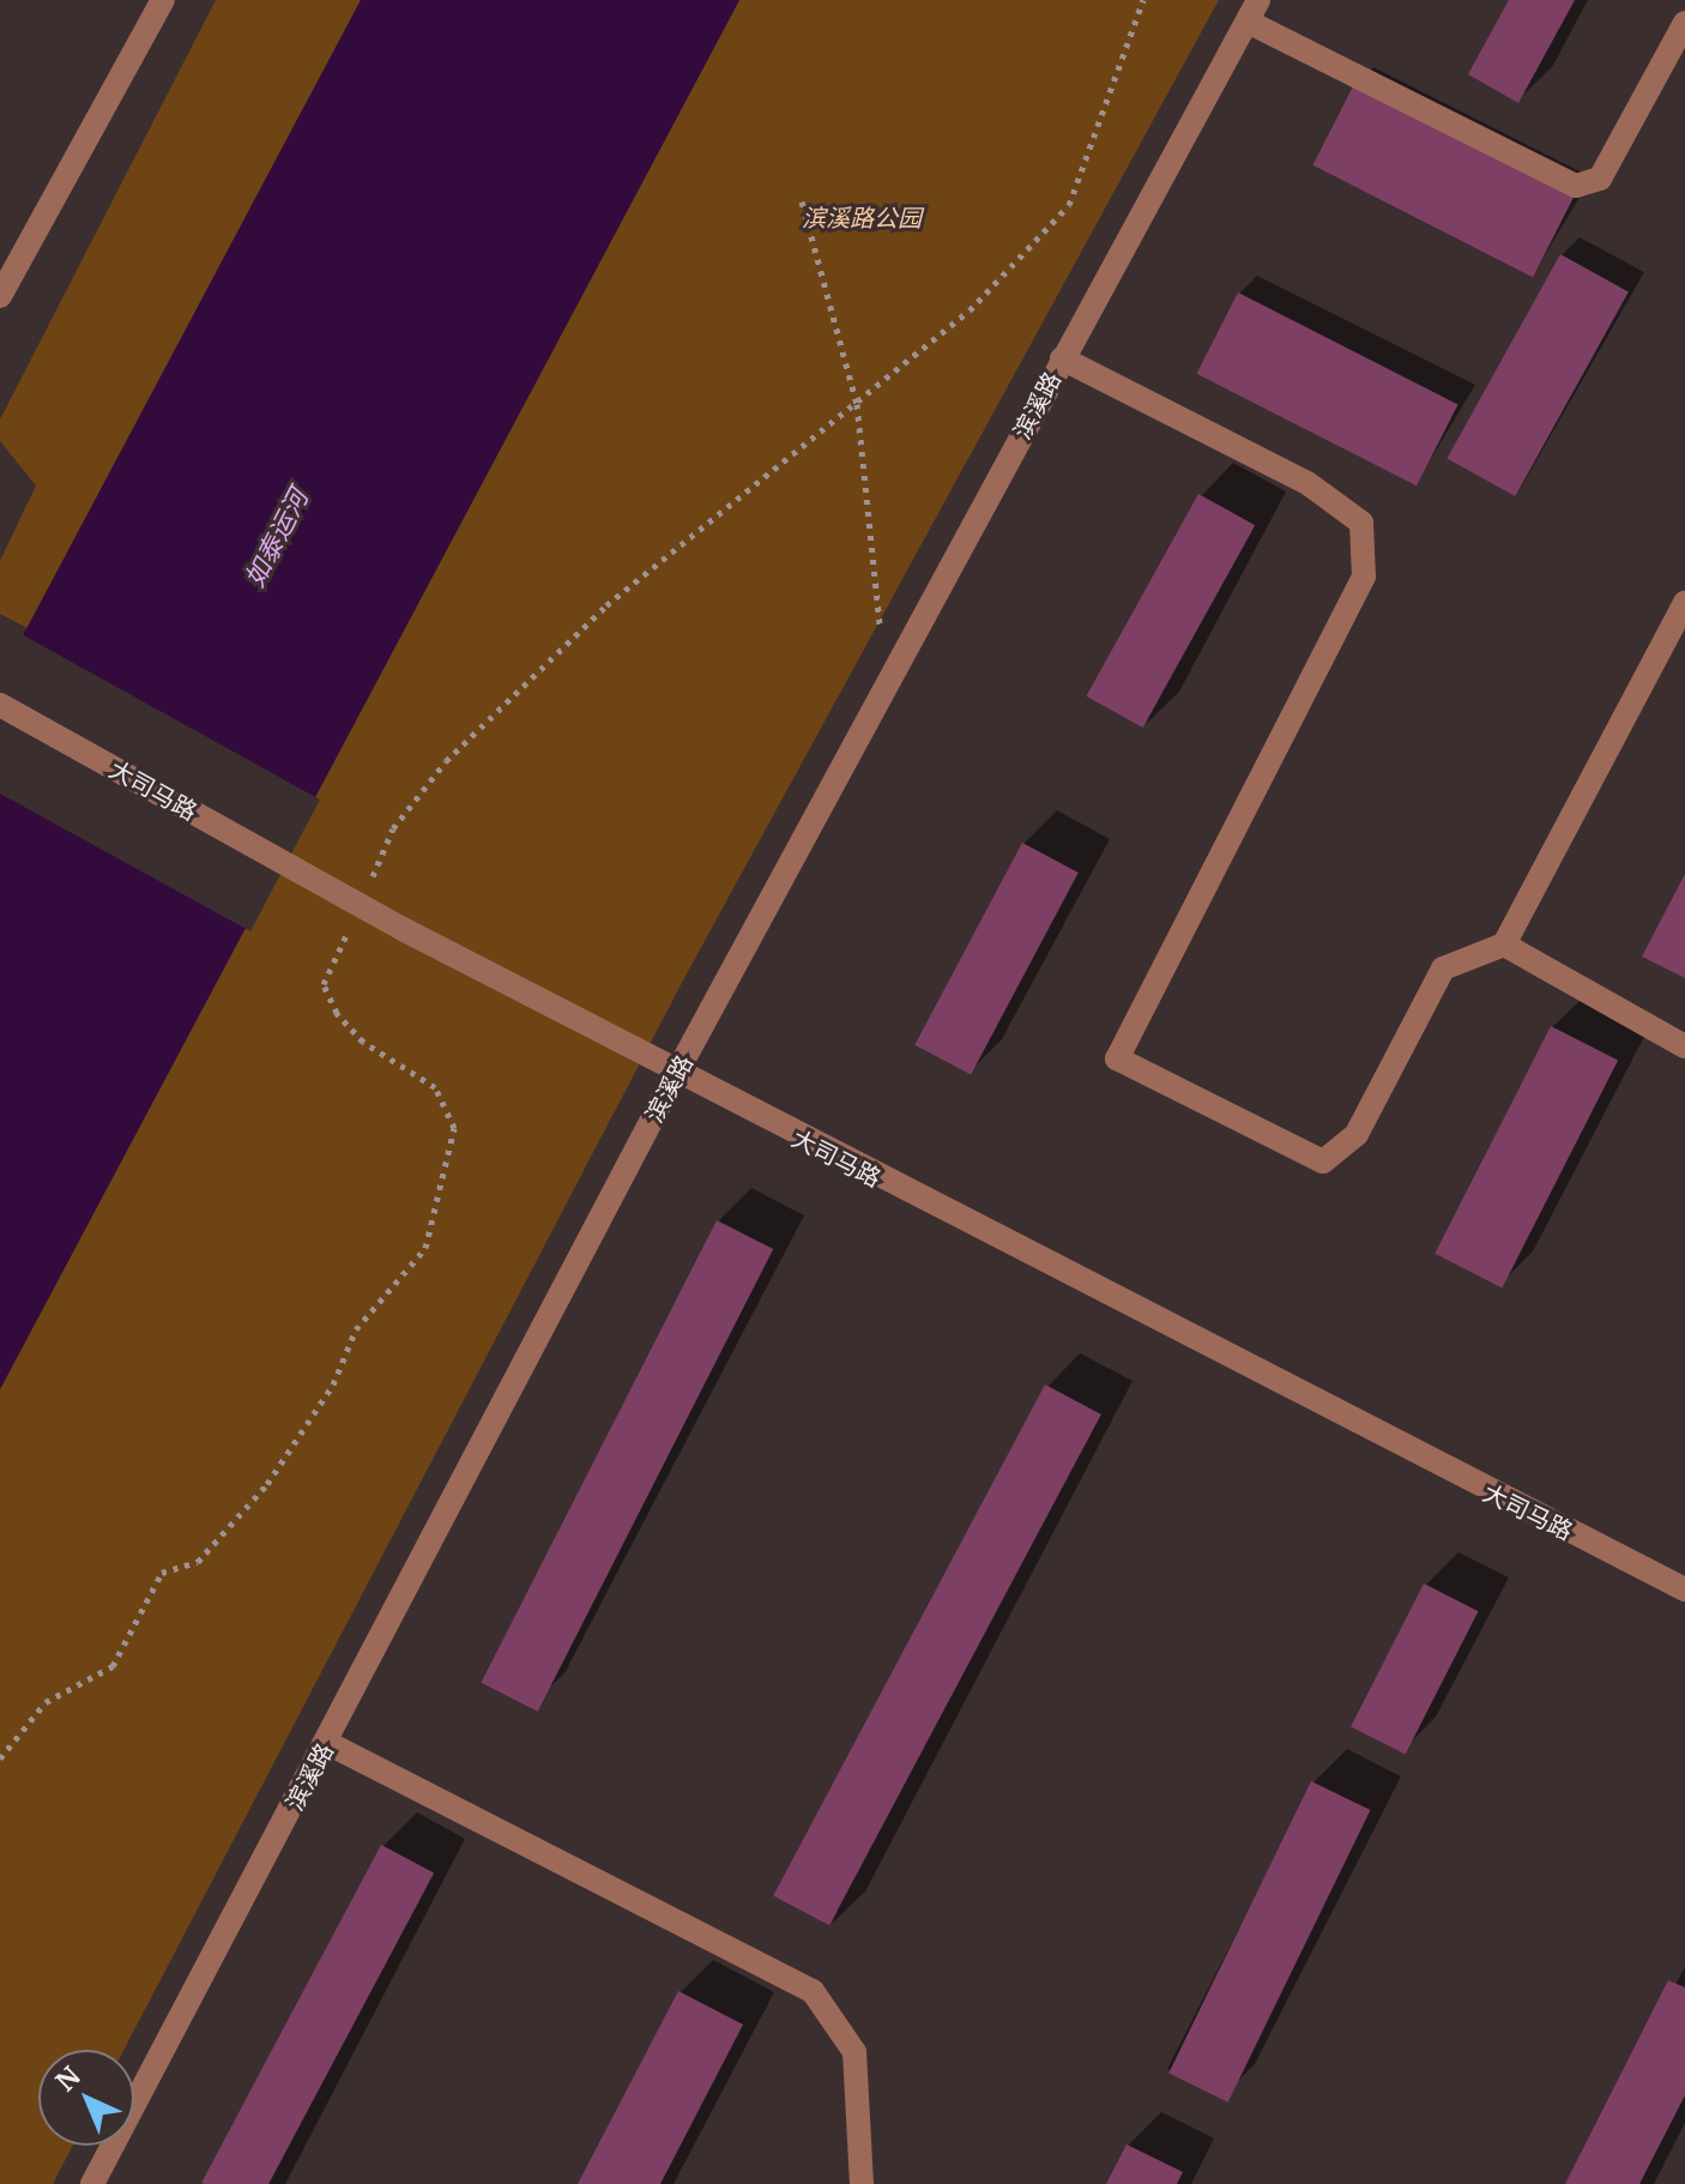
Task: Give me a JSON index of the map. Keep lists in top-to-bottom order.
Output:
{
  "streets": {
    "street": ["滨溪路", "大司马路"]
  },
  "crossings": [
    ["滨溪路", "大司马路"]
  ],
  "water": ["如泰运河"],
  "parks": ["滨溪路公园"],
  "north": "top left"
}
